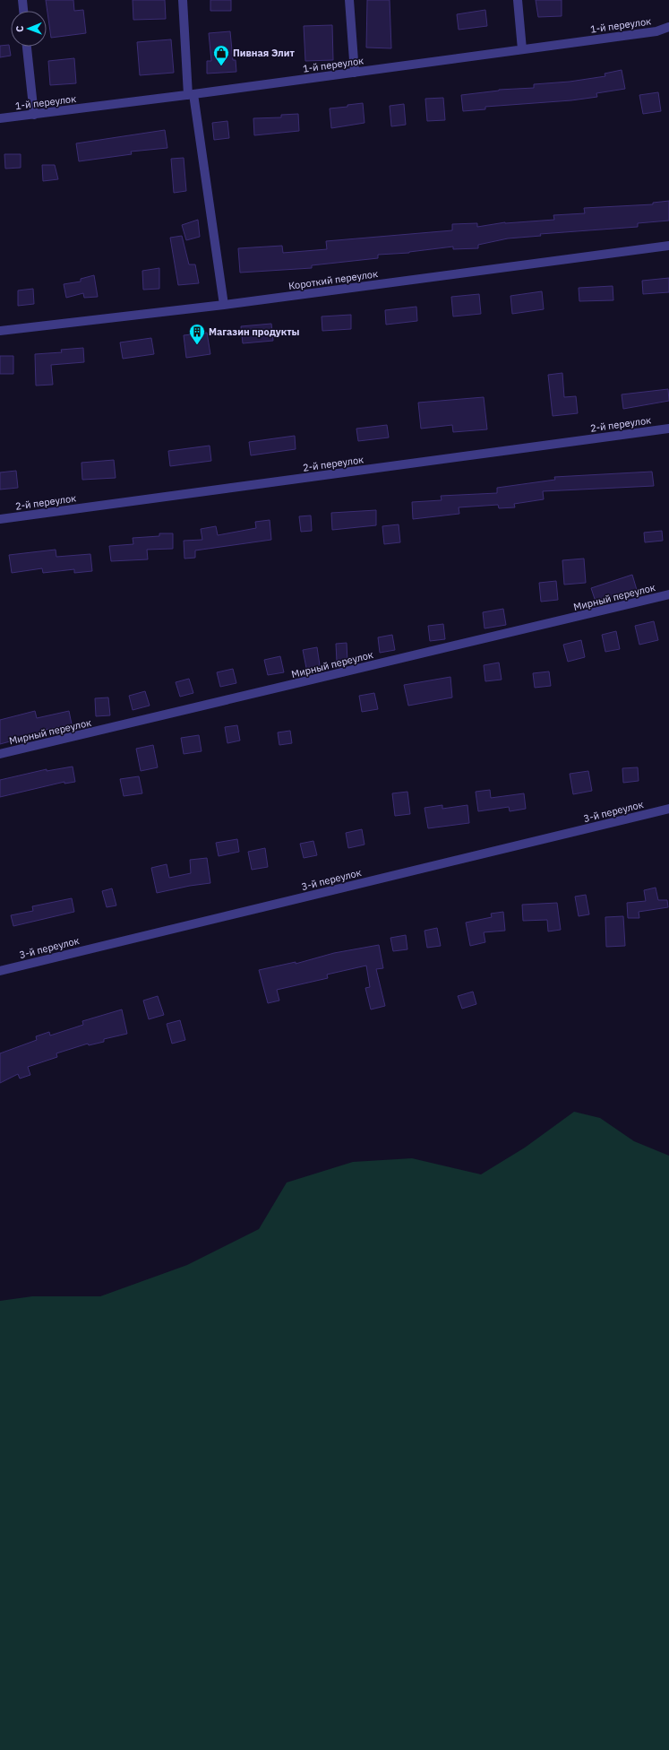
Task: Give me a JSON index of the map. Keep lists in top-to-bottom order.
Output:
{
  "streets": {
    "street": [
      "1-й переулок",
      "Короткий переулок",
      "2-й переулок",
      "Мирный переулок",
      "3-й переулок"
    ]
  },
  "places": {
    "shop": ["Пивная Элит"],
    "building": ["Магазин продукты"]
  },
  "north": "left"
}
